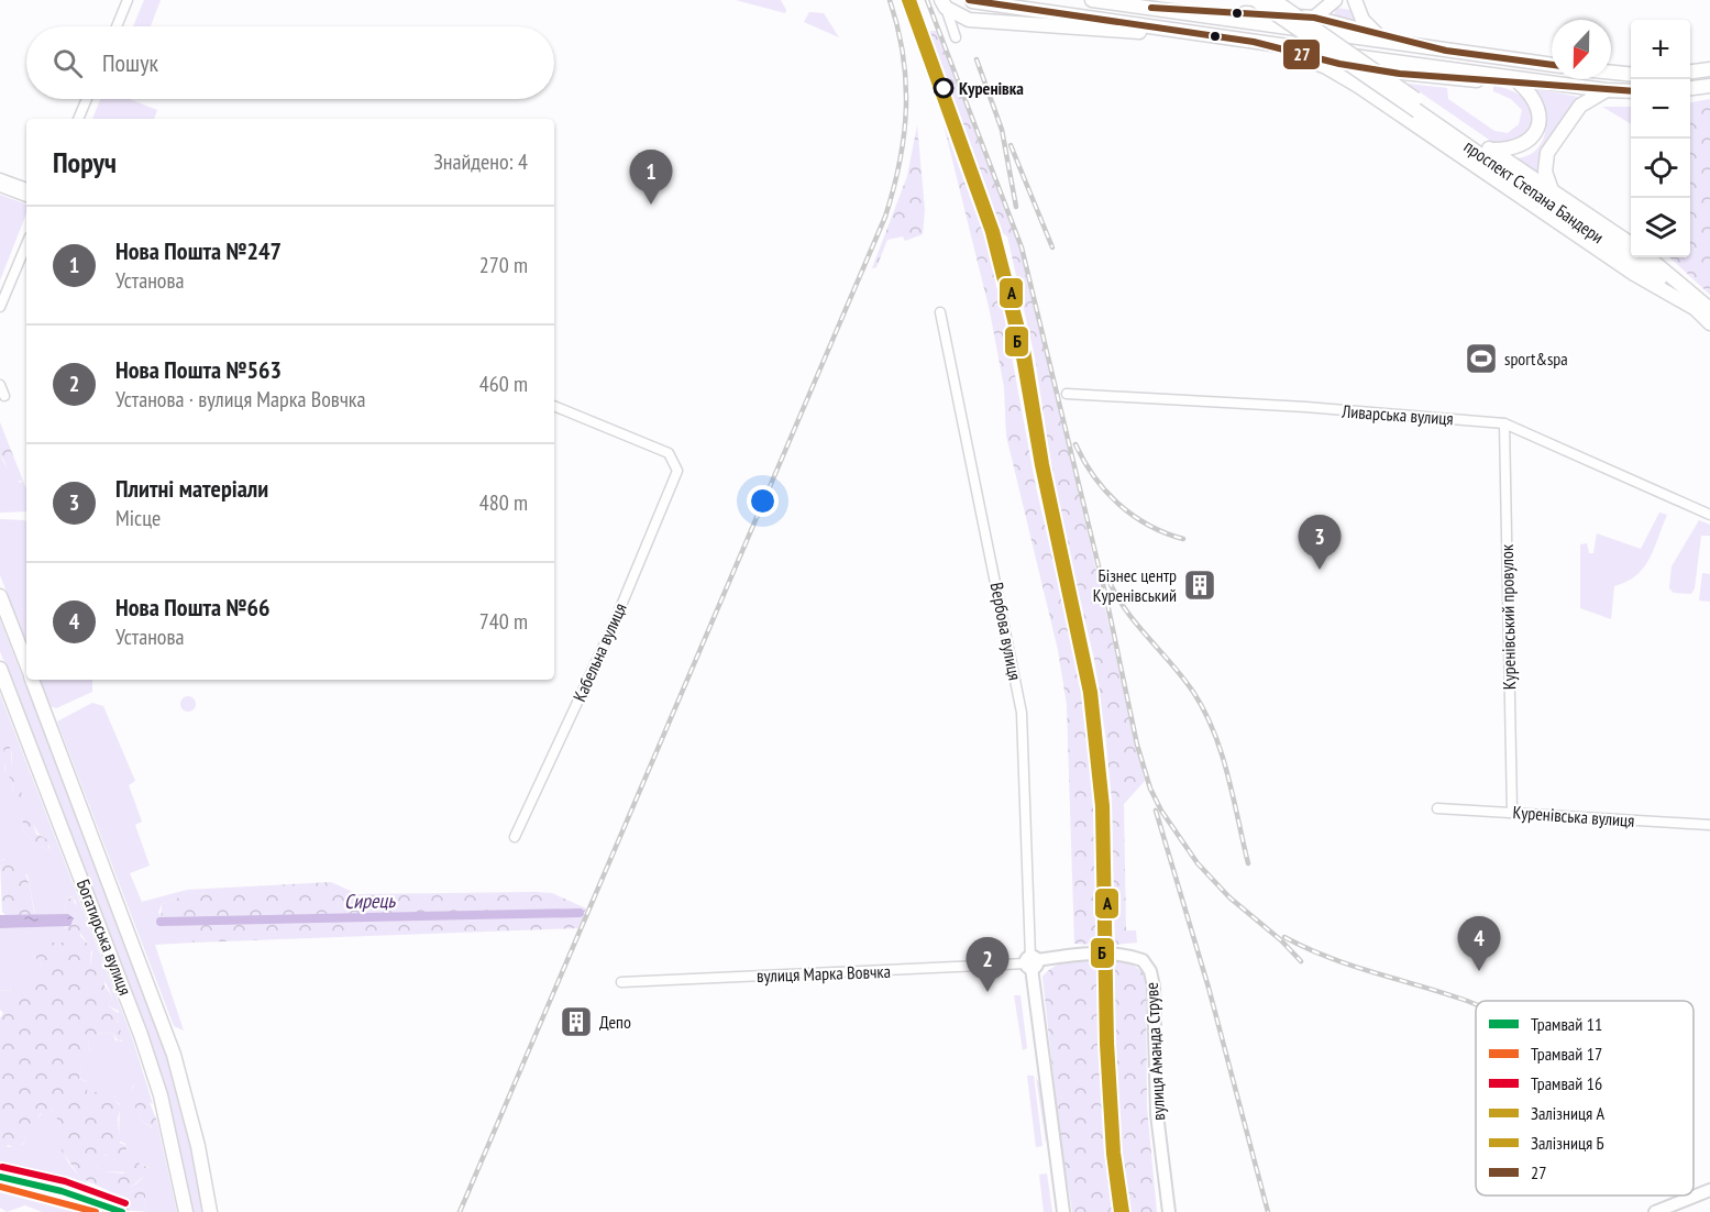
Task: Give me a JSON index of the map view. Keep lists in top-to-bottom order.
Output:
{
  "streets": {
    "main road": [
      "проспект Степана Бандери",
      "Вербова вулиця",
      "Богатирська вулиця",
      "вулиця Аманда Струве"
    ],
    "street": [
      "Ливарська вулиця",
      "Куренівський провулок",
      "Кабельна вулиця",
      "Куренівська вулиця",
      "вулиця Марка Вовчка"
    ]
  },
  "crossings": [
    ["Ливарська вулиця", "Куренівський провулок"],
    ["Куренівський провулок", "Куренівська вулиця"],
    ["Вербова вулиця", "вулиця Марка Вовчка"],
    ["Вербова вулиця", "вулиця Аманда Струве"],
    ["вулиця Марка Вовчка", "вулиця Аманда Струве"]
  ],
  "water": ["Сирець"],
  "places": {
    "other": ["Куренівка"],
    "sports": ["sport&spa"],
    "building": ["Бізнес центр Куренівський", "Депо"]
  },
  "lines": [
    "rail line A",
    "rail line Б",
    "transit line 27",
    "tram line 16",
    "tram line 11",
    "tram line 17"
  ],
  "legend": [
    "Трамвай 11",
    "Трамвай 17",
    "Трамвай 16",
    "Залізниця A",
    "Залізниця Б",
    "27"
  ],
  "north": "bottom",
  "page": {
    "map_buttons": ["+", "−"],
    "search": "Пошук",
    "heading": ["Поруч", "Знайдено: 4"],
    "pins": [
      "1",
      "3",
      "4",
      "2"
    ],
    "list": [
      {
        "mark": "1",
        "name": "Нова Пошта №247",
        "note": "Установа",
        "value": "270 m"
      },
      {
        "mark": "2",
        "name": "Нова Пошта №563",
        "note": "Установа · вулиця Марка Вовчка",
        "value": "460 m"
      },
      {
        "mark": "3",
        "name": "Плитні матеріали",
        "note": "Місце",
        "value": "480 m"
      },
      {
        "mark": "4",
        "name": "Нова Пошта №66",
        "note": "Установа",
        "value": "740 m"
      }
    ]
  }
}
